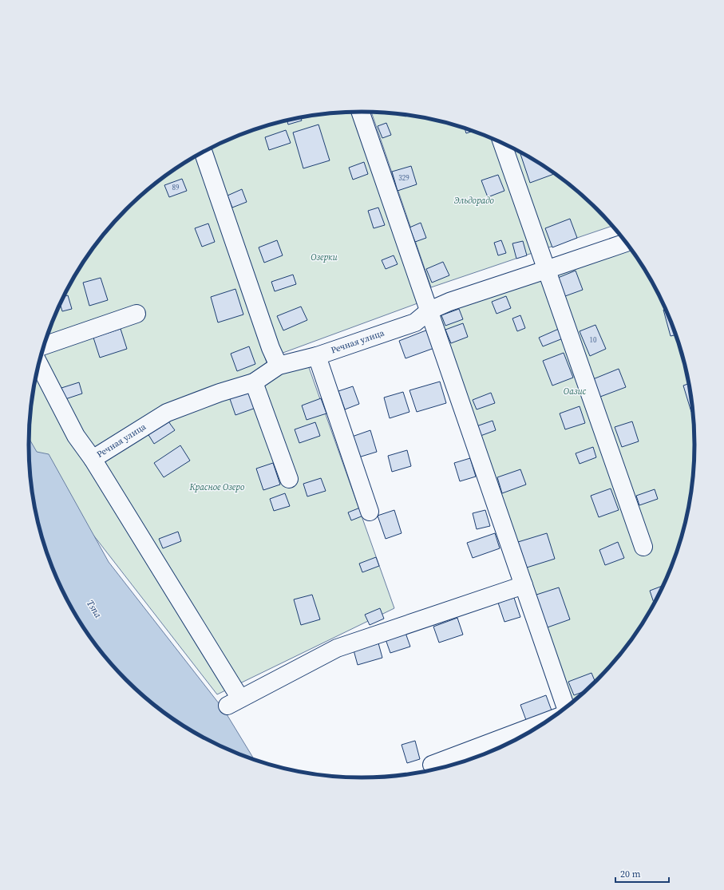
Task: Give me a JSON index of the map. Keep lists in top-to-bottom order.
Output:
{
  "streets": {
    "street": ["Речная улица"]
  },
  "water": ["Tsna"],
  "parks": [
    "Эльдорадо",
    "Озерки",
    "Оазис",
    "Красное Озеро"
  ],
  "house_numbers": ["329", "89", "10"],
  "scale_bar": "20 m"
}
